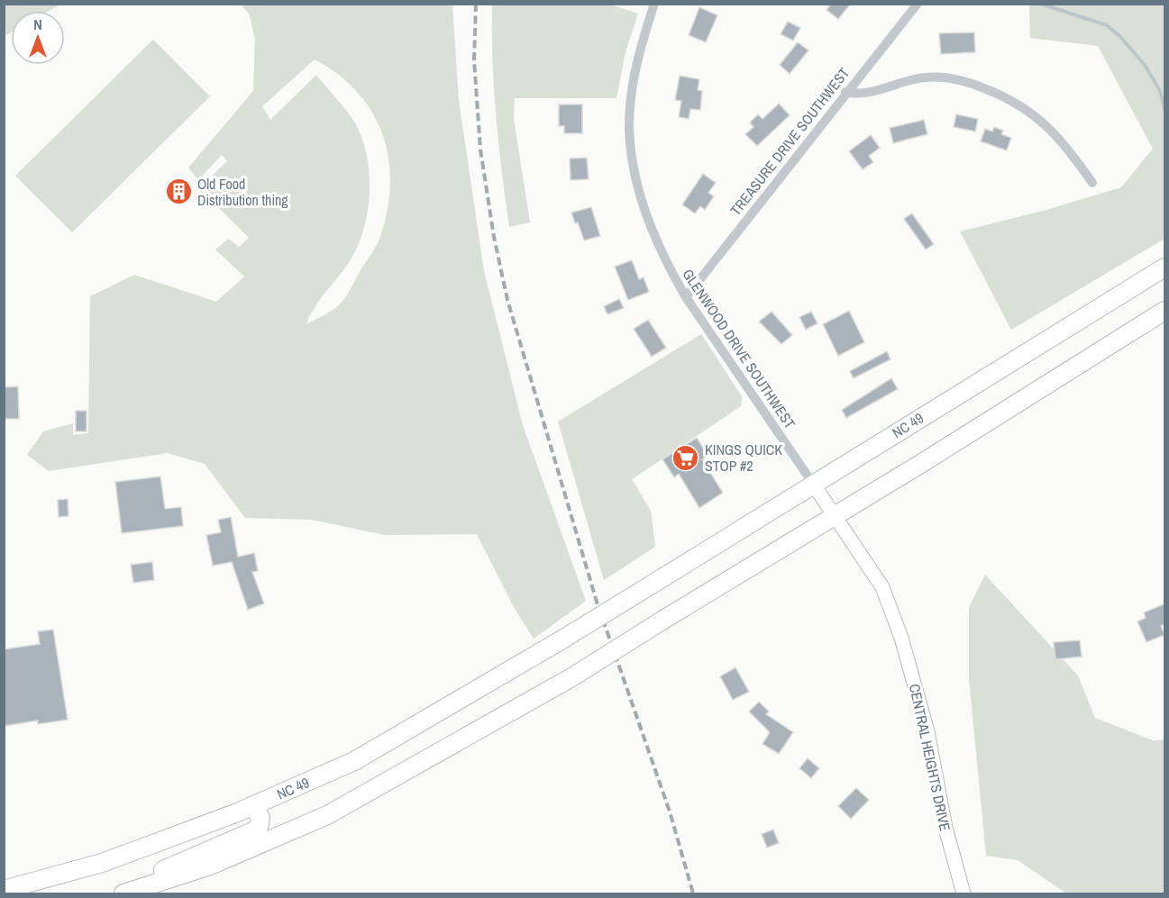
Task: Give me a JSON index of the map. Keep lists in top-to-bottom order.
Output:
{
  "streets": {
    "highway": ["NC 49"],
    "street": ["TREASURE DRIVE SOUTHWEST", "GLENWOOD DRIVE SOUTHWEST", "CENTRAL HEIGHTS DRIVE"]
  },
  "crossings": [
    ["TREASURE DRIVE SOUTHWEST", "GLENWOOD DRIVE SOUTHWEST"],
    ["GLENWOOD DRIVE SOUTHWEST", "NC 49"],
    ["GLENWOOD DRIVE SOUTHWEST", "CENTRAL HEIGHTS DRIVE"],
    ["NC 49", "CENTRAL HEIGHTS DRIVE"]
  ],
  "places": {
    "building": ["Old Food Distribution thing"],
    "supermarket": ["KINGS QUICK STOP #2"]
  },
  "north": "top"
}
